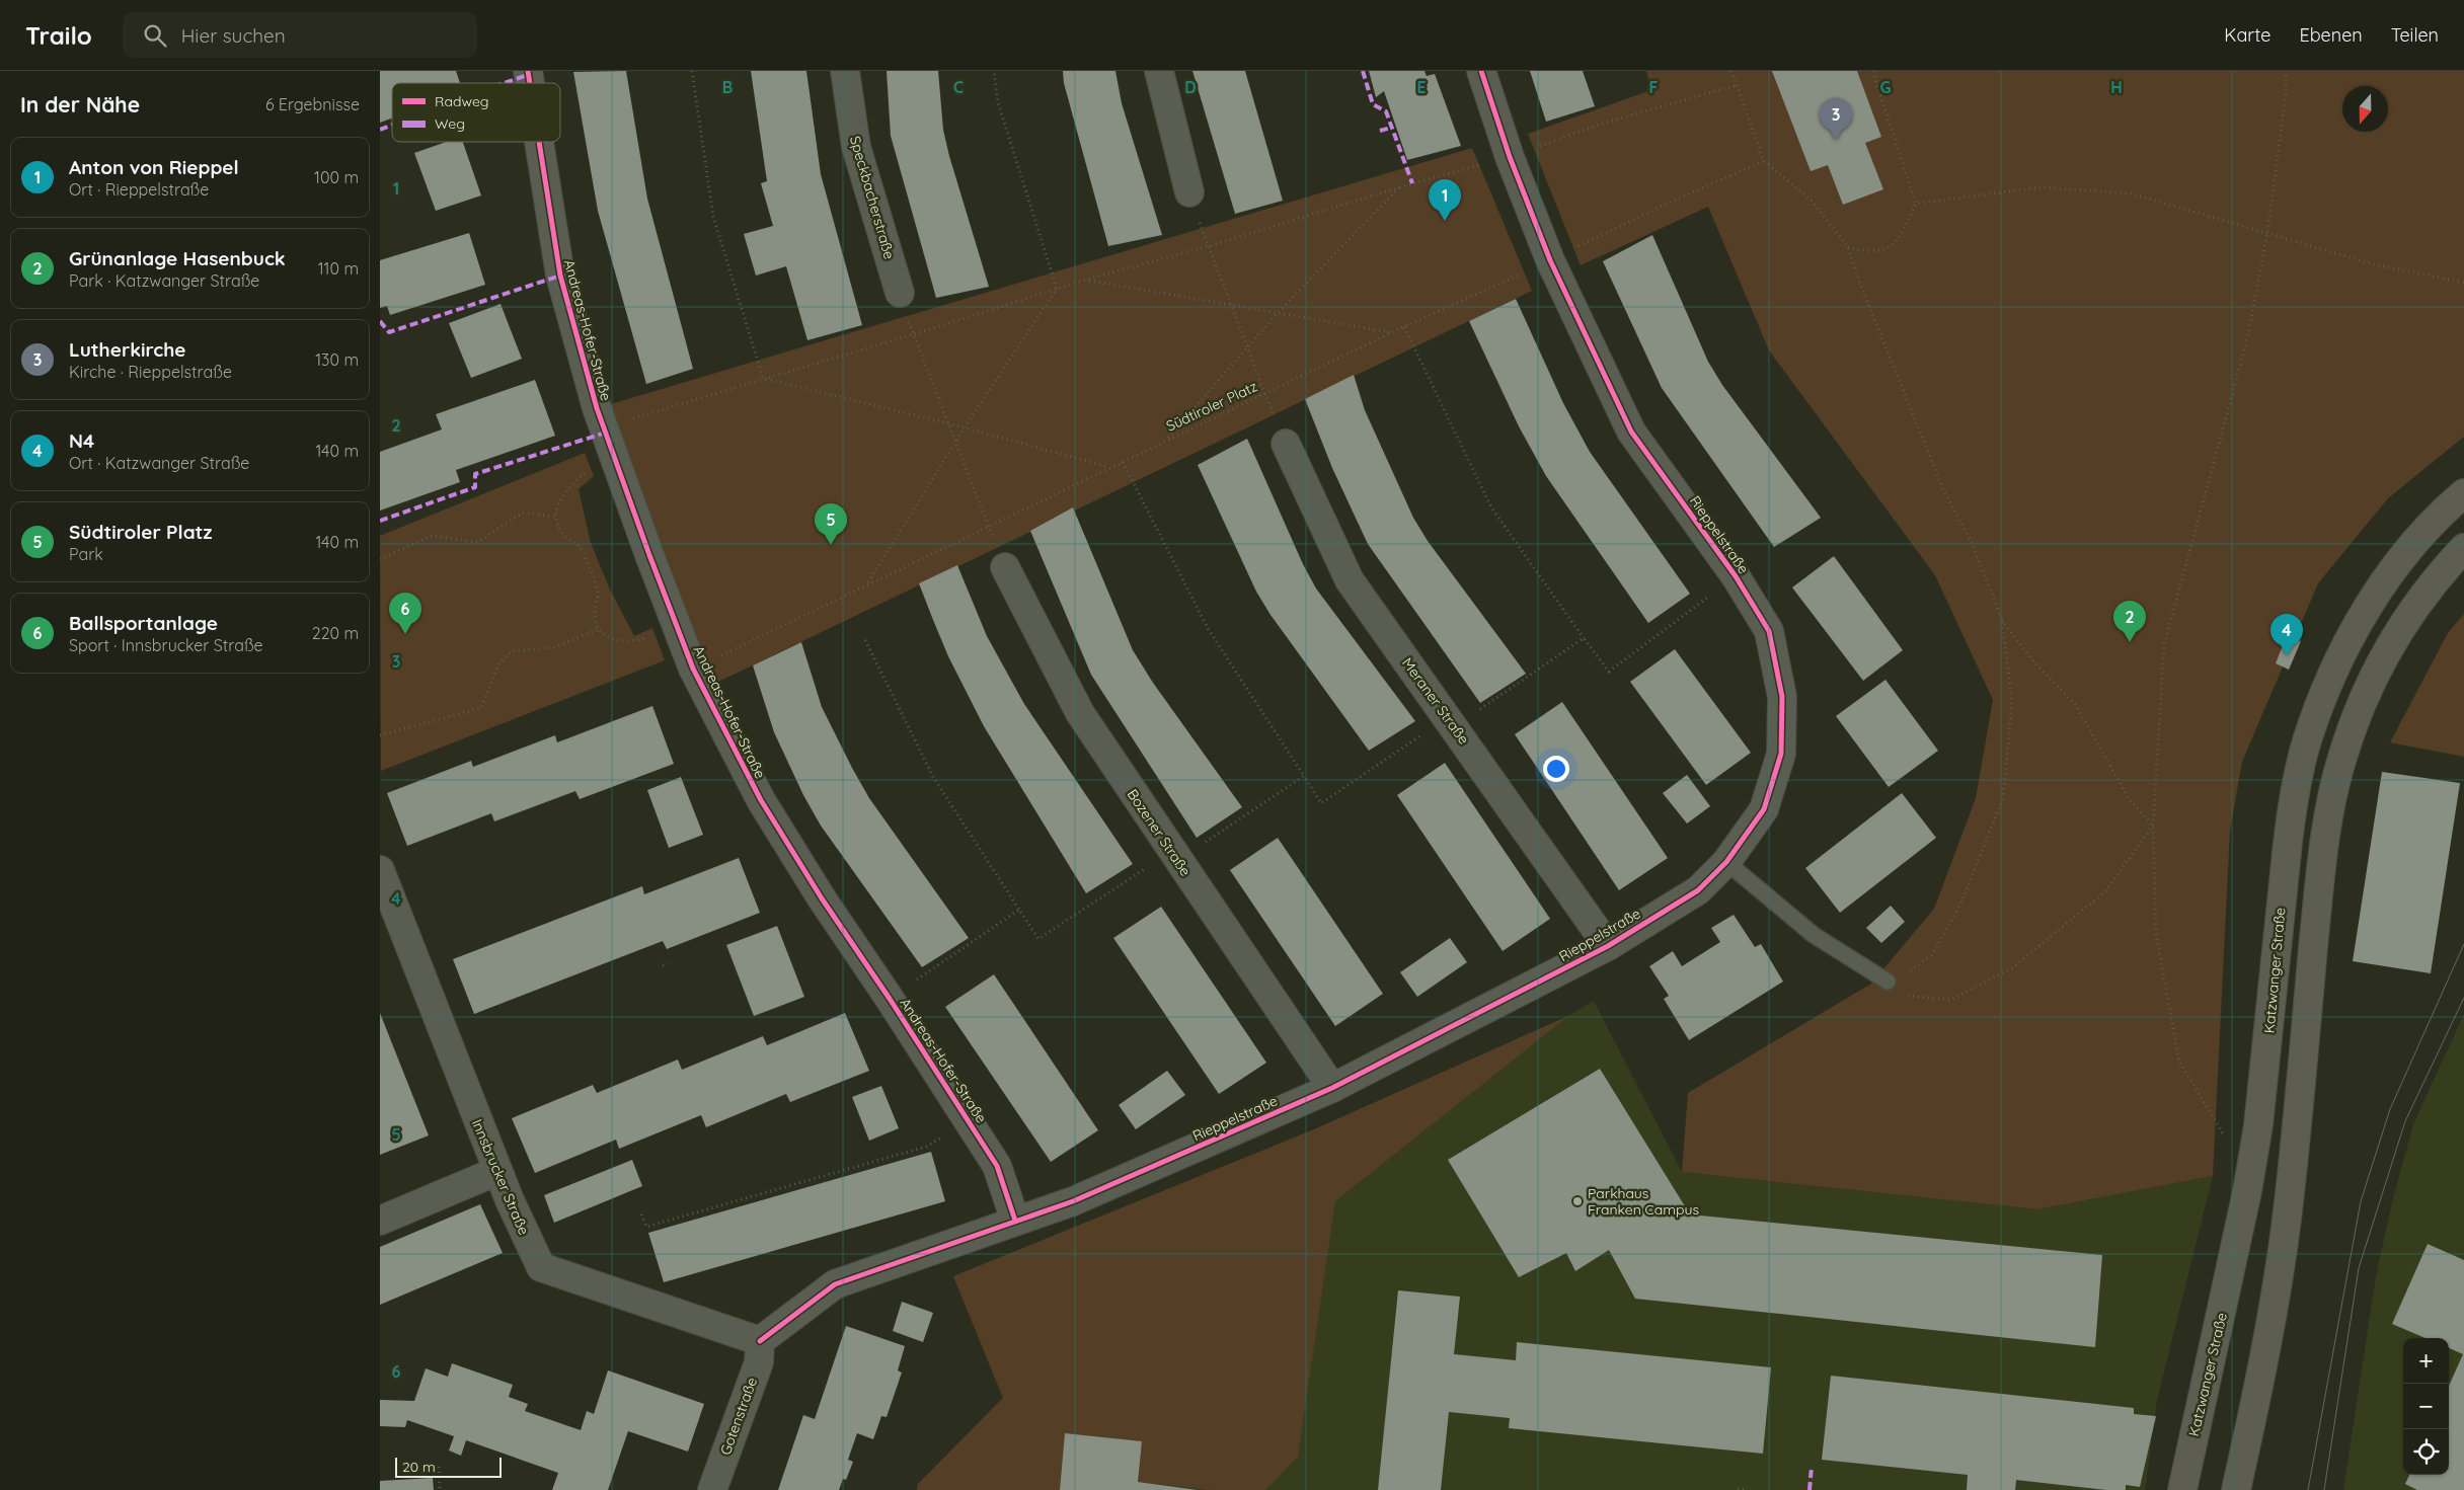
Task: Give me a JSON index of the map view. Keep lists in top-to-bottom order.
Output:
{
  "streets": {
    "main road": ["Katzwanger Straße"],
    "street": [
      "Speckbacherstraße",
      "Andreas-Hofer-Straße",
      "Rieppelstraße",
      "Meraner Straße",
      "Bozener Straße",
      "Innsbrucker Straße",
      "Gotenstraße"
    ],
    "path": ["Südtiroler Platz"]
  },
  "crossings": [
    ["Andreas-Hofer-Straße", "Südtiroler Platz"],
    ["Andreas-Hofer-Straße", "Rieppelstraße"],
    ["Südtiroler Platz", "Rieppelstraße"],
    ["Rieppelstraße", "Meraner Straße"],
    ["Rieppelstraße", "Bozener Straße"],
    ["Rieppelstraße", "Innsbrucker Straße"],
    ["Rieppelstraße", "Gotenstraße"],
    ["Innsbrucker Straße", "Gotenstraße"]
  ],
  "places": ["Parkhaus Franken Campus"],
  "legend": ["Radweg", "Weg"],
  "scale_bar": "20 m",
  "north": "bottom",
  "page": {
    "header": "Trailo",
    "search": "Hier suchen",
    "nav": ["Karte", "Ebenen", "Teilen"],
    "heading": ["In der Nähe", "6 Ergebnisse"],
    "pins": [
      "3",
      "1",
      "5",
      "6",
      "2",
      "4"
    ],
    "list": [
      {
        "mark": "1",
        "name": "Anton von Rieppel",
        "note": "Ort · Rieppelstraße",
        "value": "100 m"
      },
      {
        "mark": "2",
        "name": "Grünanlage Hasenbuck",
        "note": "Park · Katzwanger Straße",
        "value": "110 m"
      },
      {
        "mark": "3",
        "name": "Lutherkirche",
        "note": "Kirche · Rieppelstraße",
        "value": "130 m"
      },
      {
        "mark": "4",
        "name": "N4",
        "note": "Ort · Katzwanger Straße",
        "value": "140 m"
      },
      {
        "mark": "5",
        "name": "Südtiroler Platz",
        "note": "Park",
        "value": "140 m"
      },
      {
        "mark": "6",
        "name": "Ballsportanlage",
        "note": "Sport · Innsbrucker Straße",
        "value": "220 m"
      }
    ],
    "map_buttons": ["+", "−"],
    "scale": "20 m"
  },
  "grid": {
    "columns": [
      "B",
      "C",
      "D",
      "E",
      "F",
      "G",
      "H"
    ],
    "rows": [
      "1",
      "2",
      "3",
      "4",
      "5",
      "6"
    ]
  }
}
